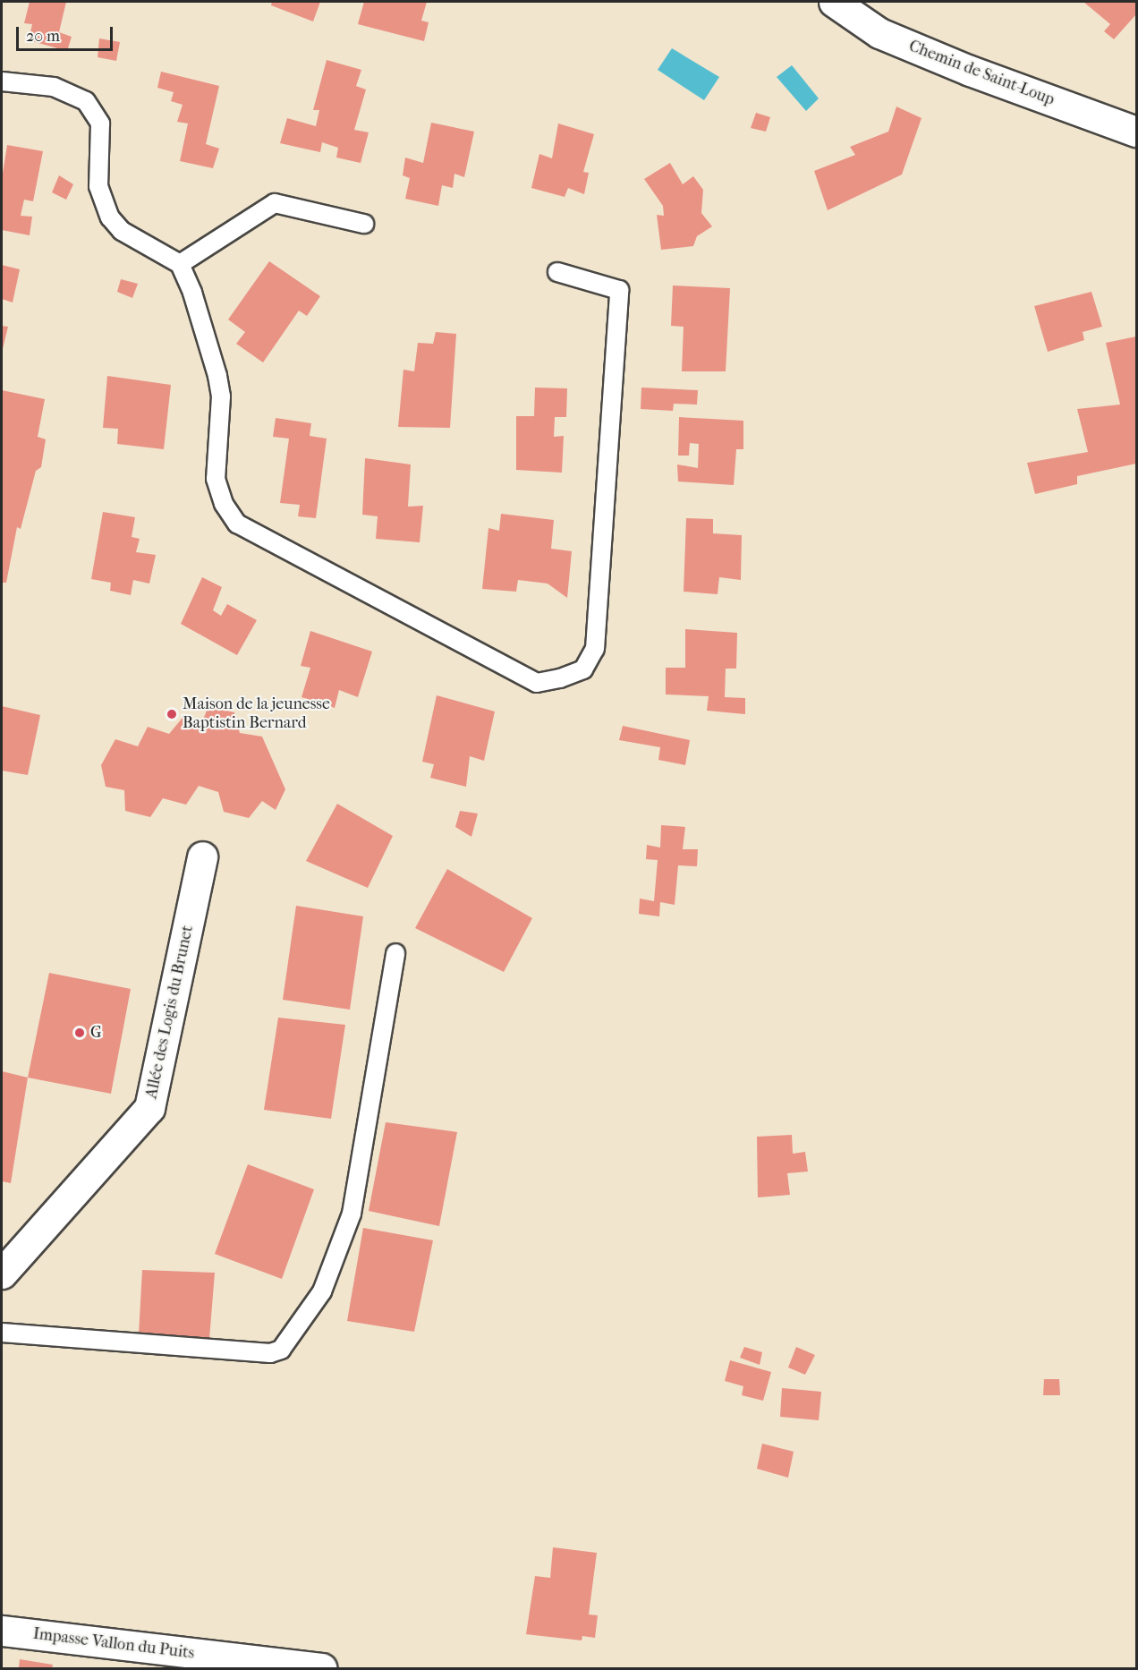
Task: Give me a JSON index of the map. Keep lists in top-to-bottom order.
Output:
{
  "streets": {
    "street": ["Chemin de Saint-Loup", "Allée des Logis du Brunet", "Impasse Vallon du Puits"]
  },
  "places": ["Maison de la jeunesse Baptistin Bernard", "G"],
  "scale_bar": "20 m"
}
